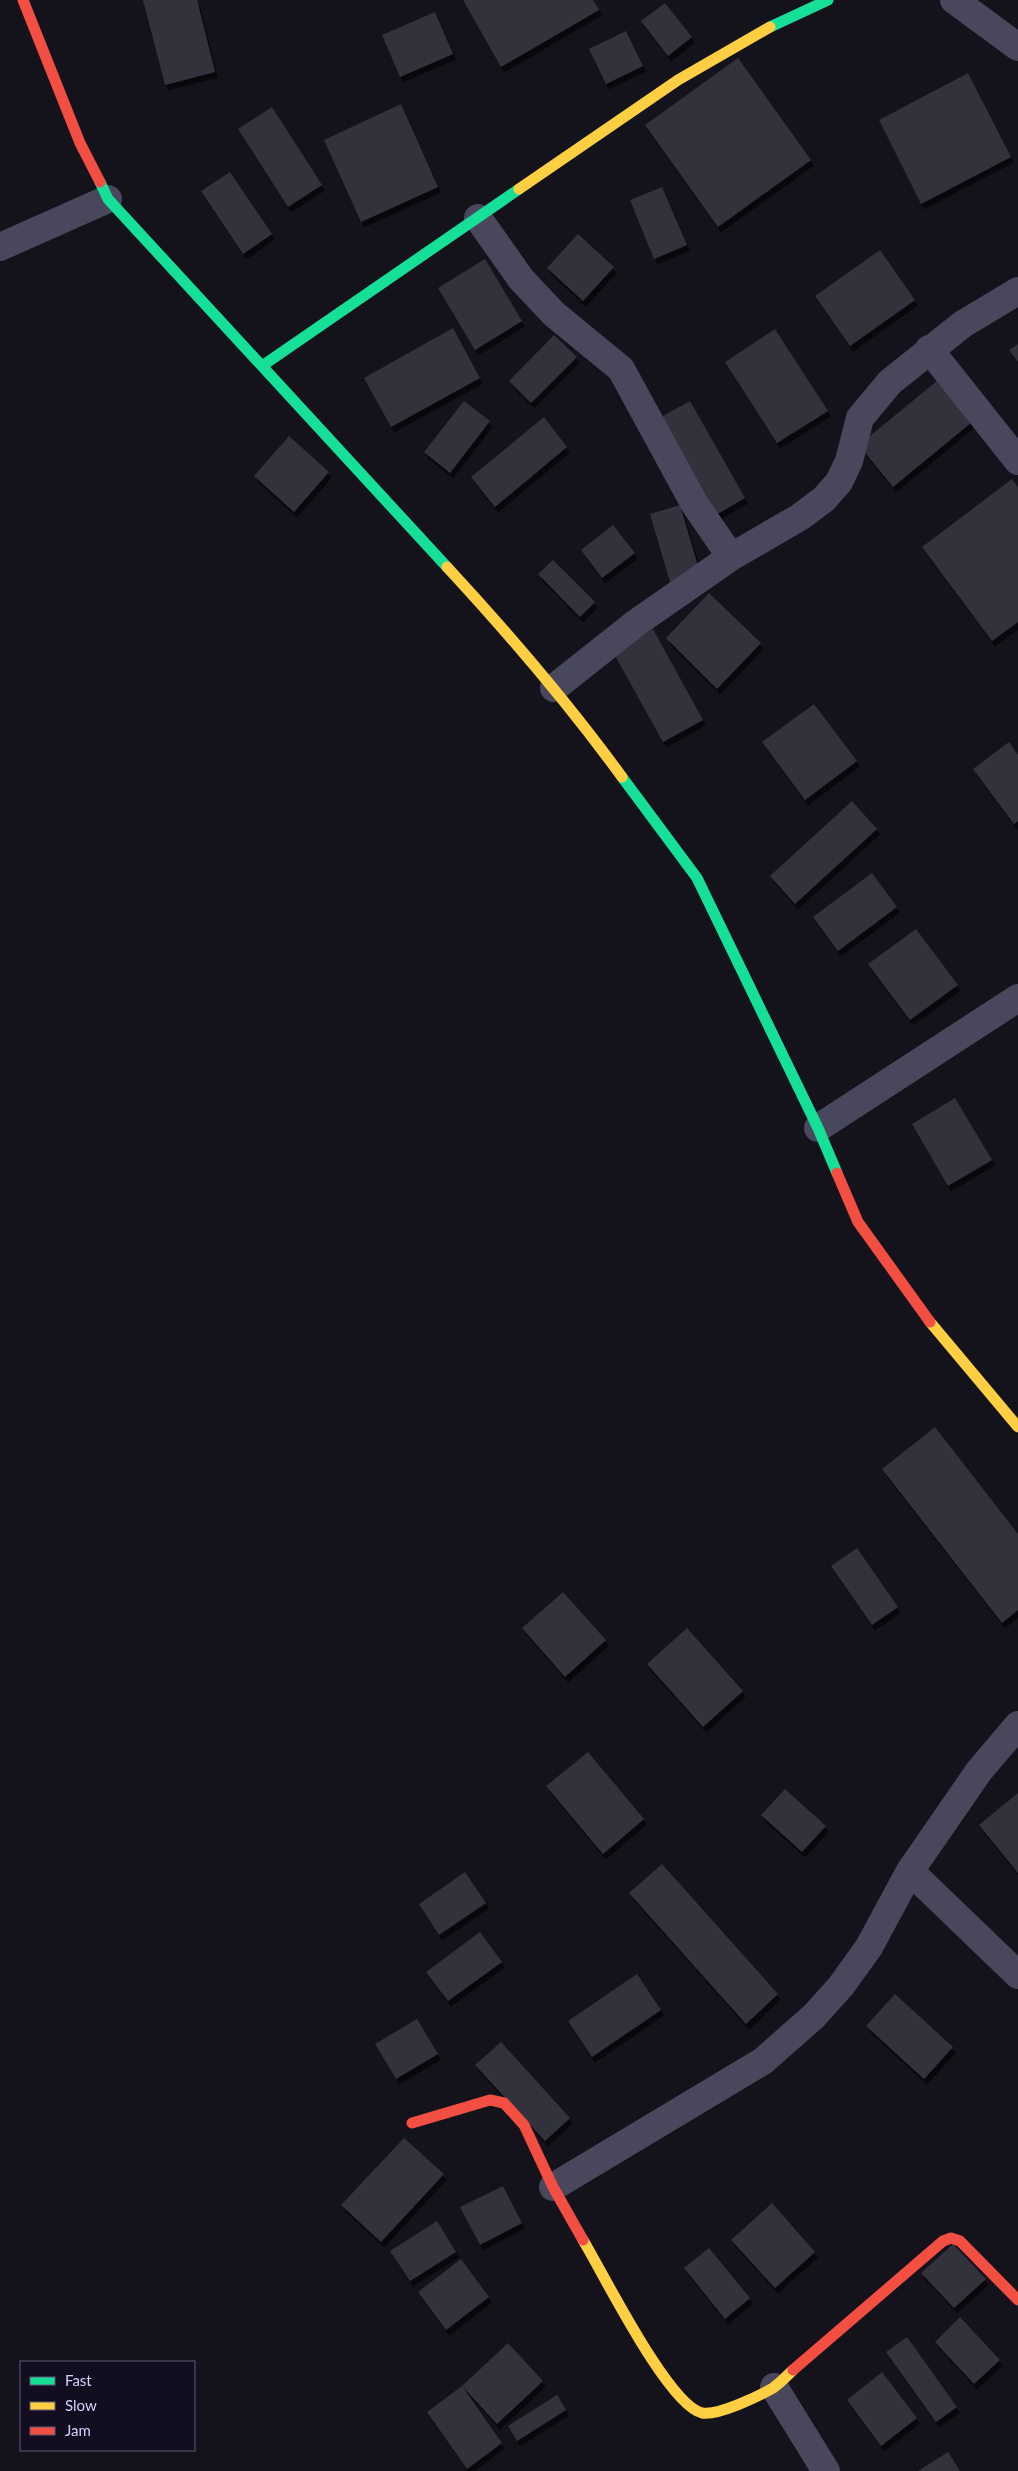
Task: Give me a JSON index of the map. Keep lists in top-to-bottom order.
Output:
{
  "legend": ["Fast", "Slow", "Jam"]
}
